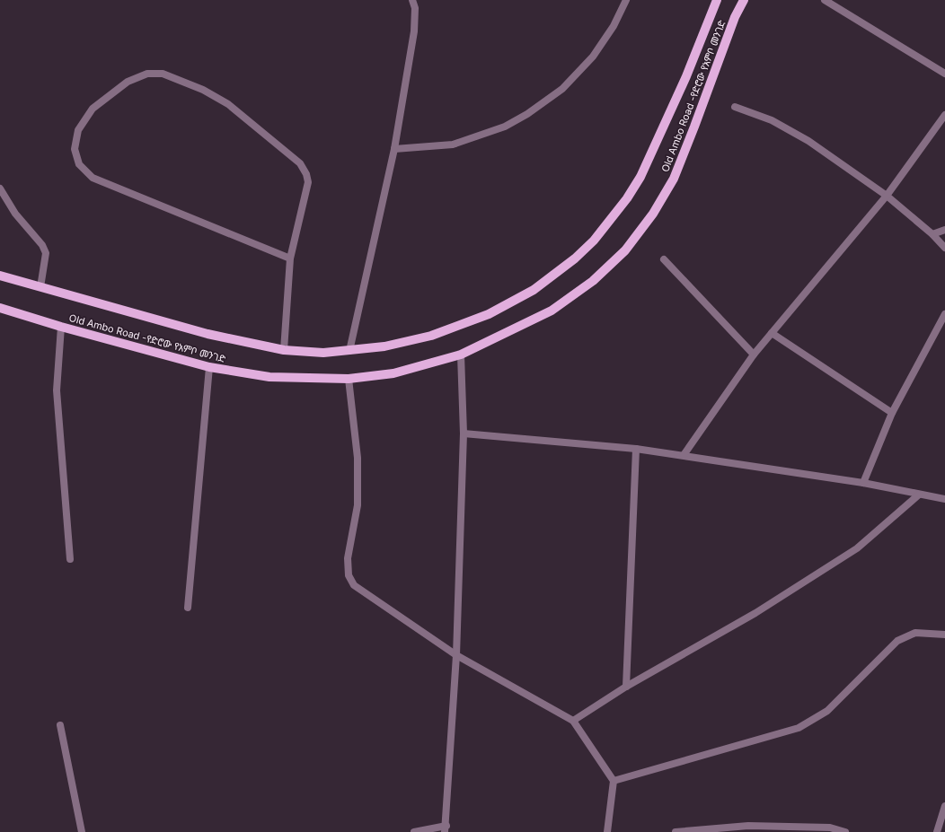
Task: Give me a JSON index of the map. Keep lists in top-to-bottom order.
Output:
{
  "streets": {
    "main road": ["Old Ambo Road -የድሮው የአምቦ መንገድ"]
  }
}
